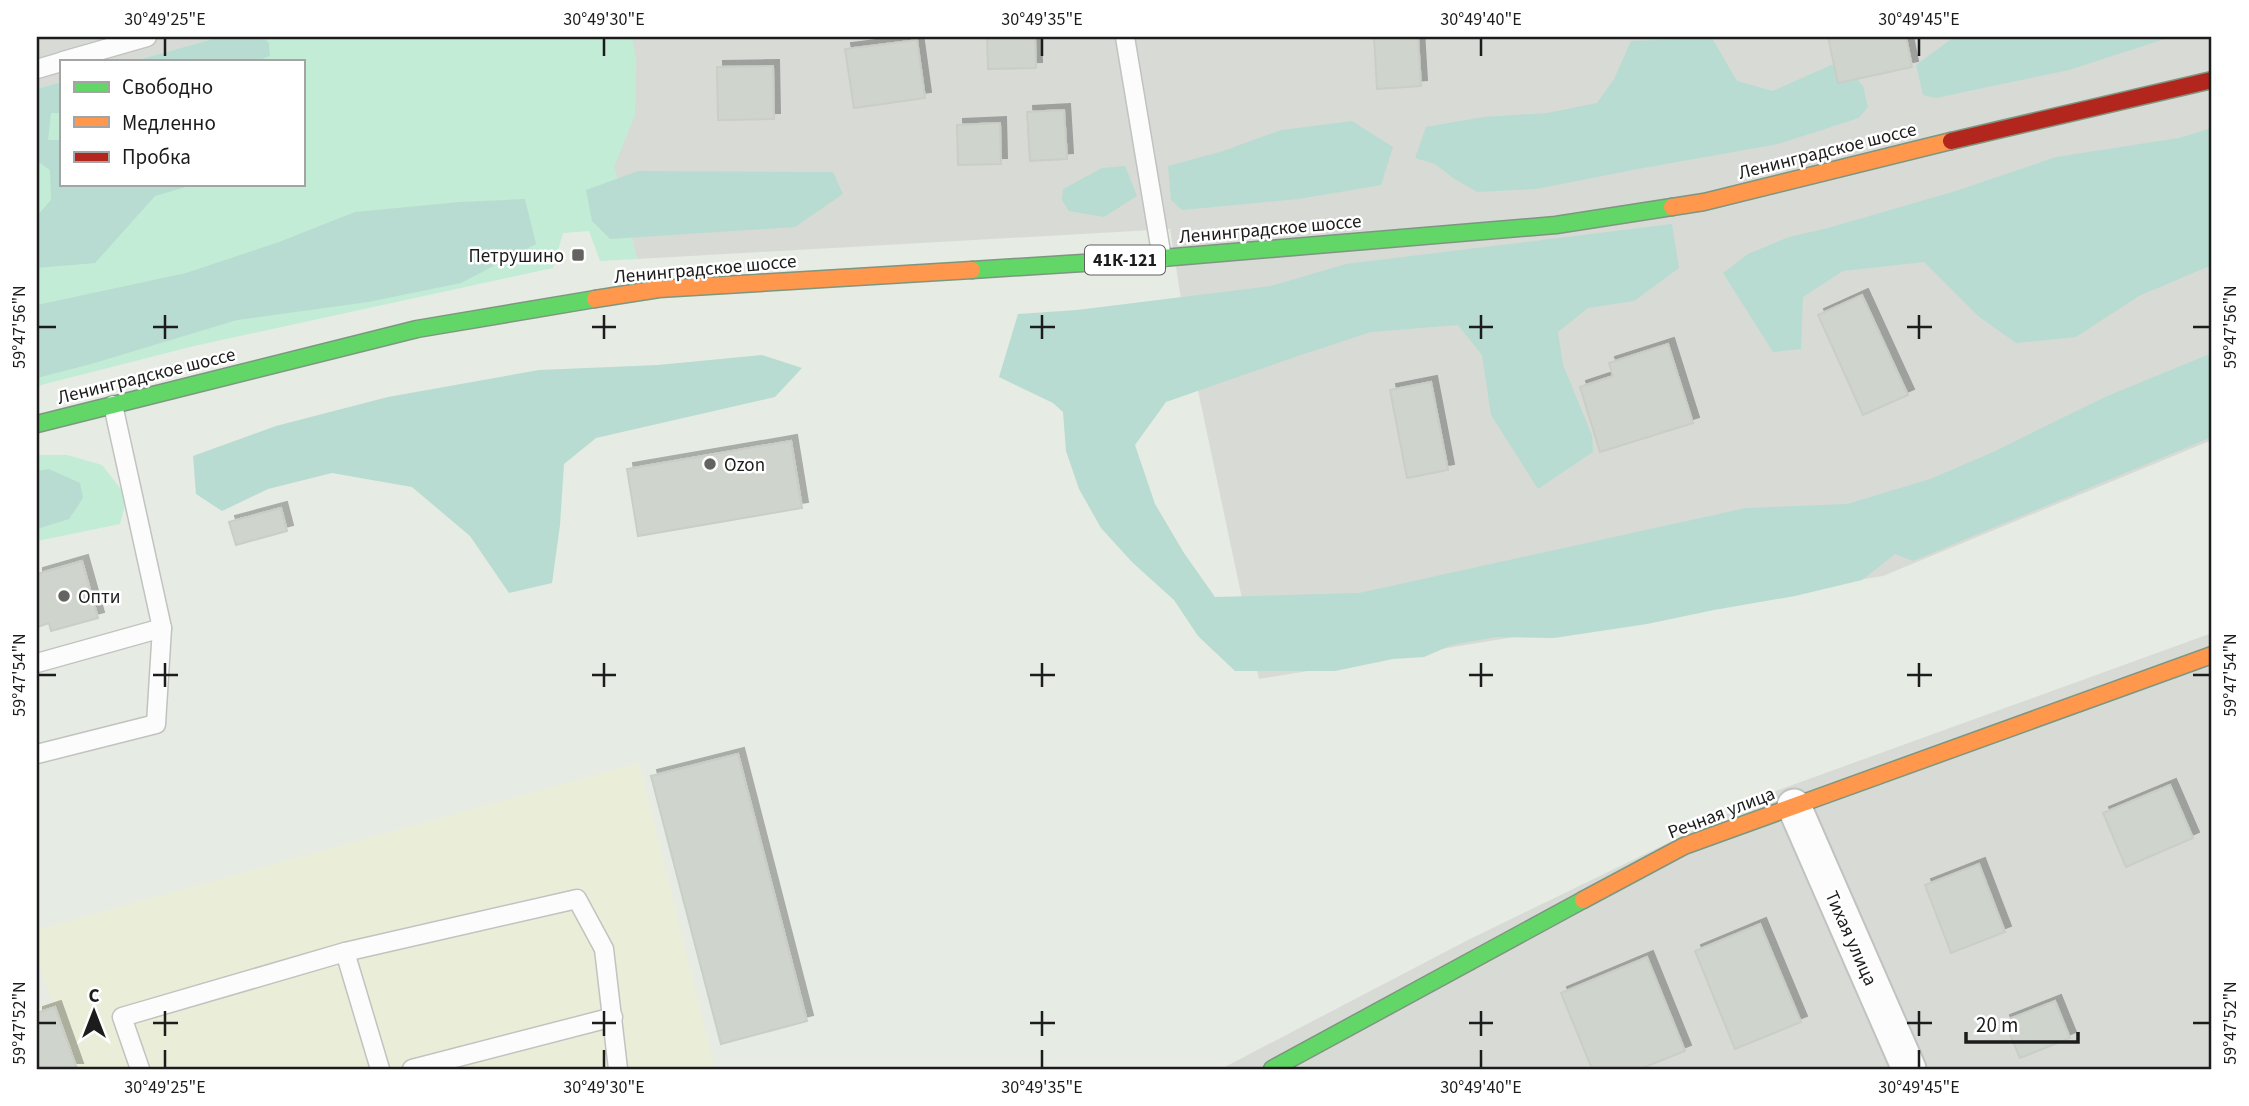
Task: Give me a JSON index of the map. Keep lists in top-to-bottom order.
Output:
{
  "streets": {
    "main road": ["Ленинградское шоссе", "41К-121", "Речная улица"],
    "street": ["Тихая улица"]
  },
  "crossings": [
    ["Речная улица", "Тихая улица"]
  ],
  "places": {
    "transit": ["Петрушино"],
    "other": ["Ozon", "Опти"]
  },
  "legend": ["Свободно", "Медленно", "Пробка"],
  "scale_bar": "20 m",
  "north": "top",
  "coordinates": [
    "30°49'25\"E",
    "30°49'30\"E",
    "30°49'35\"E",
    "30°49'40\"E",
    "30°49'45\"E",
    "59°47'56\"N",
    "59°47'54\"N",
    "59°47'52\"N"
  ]
}
